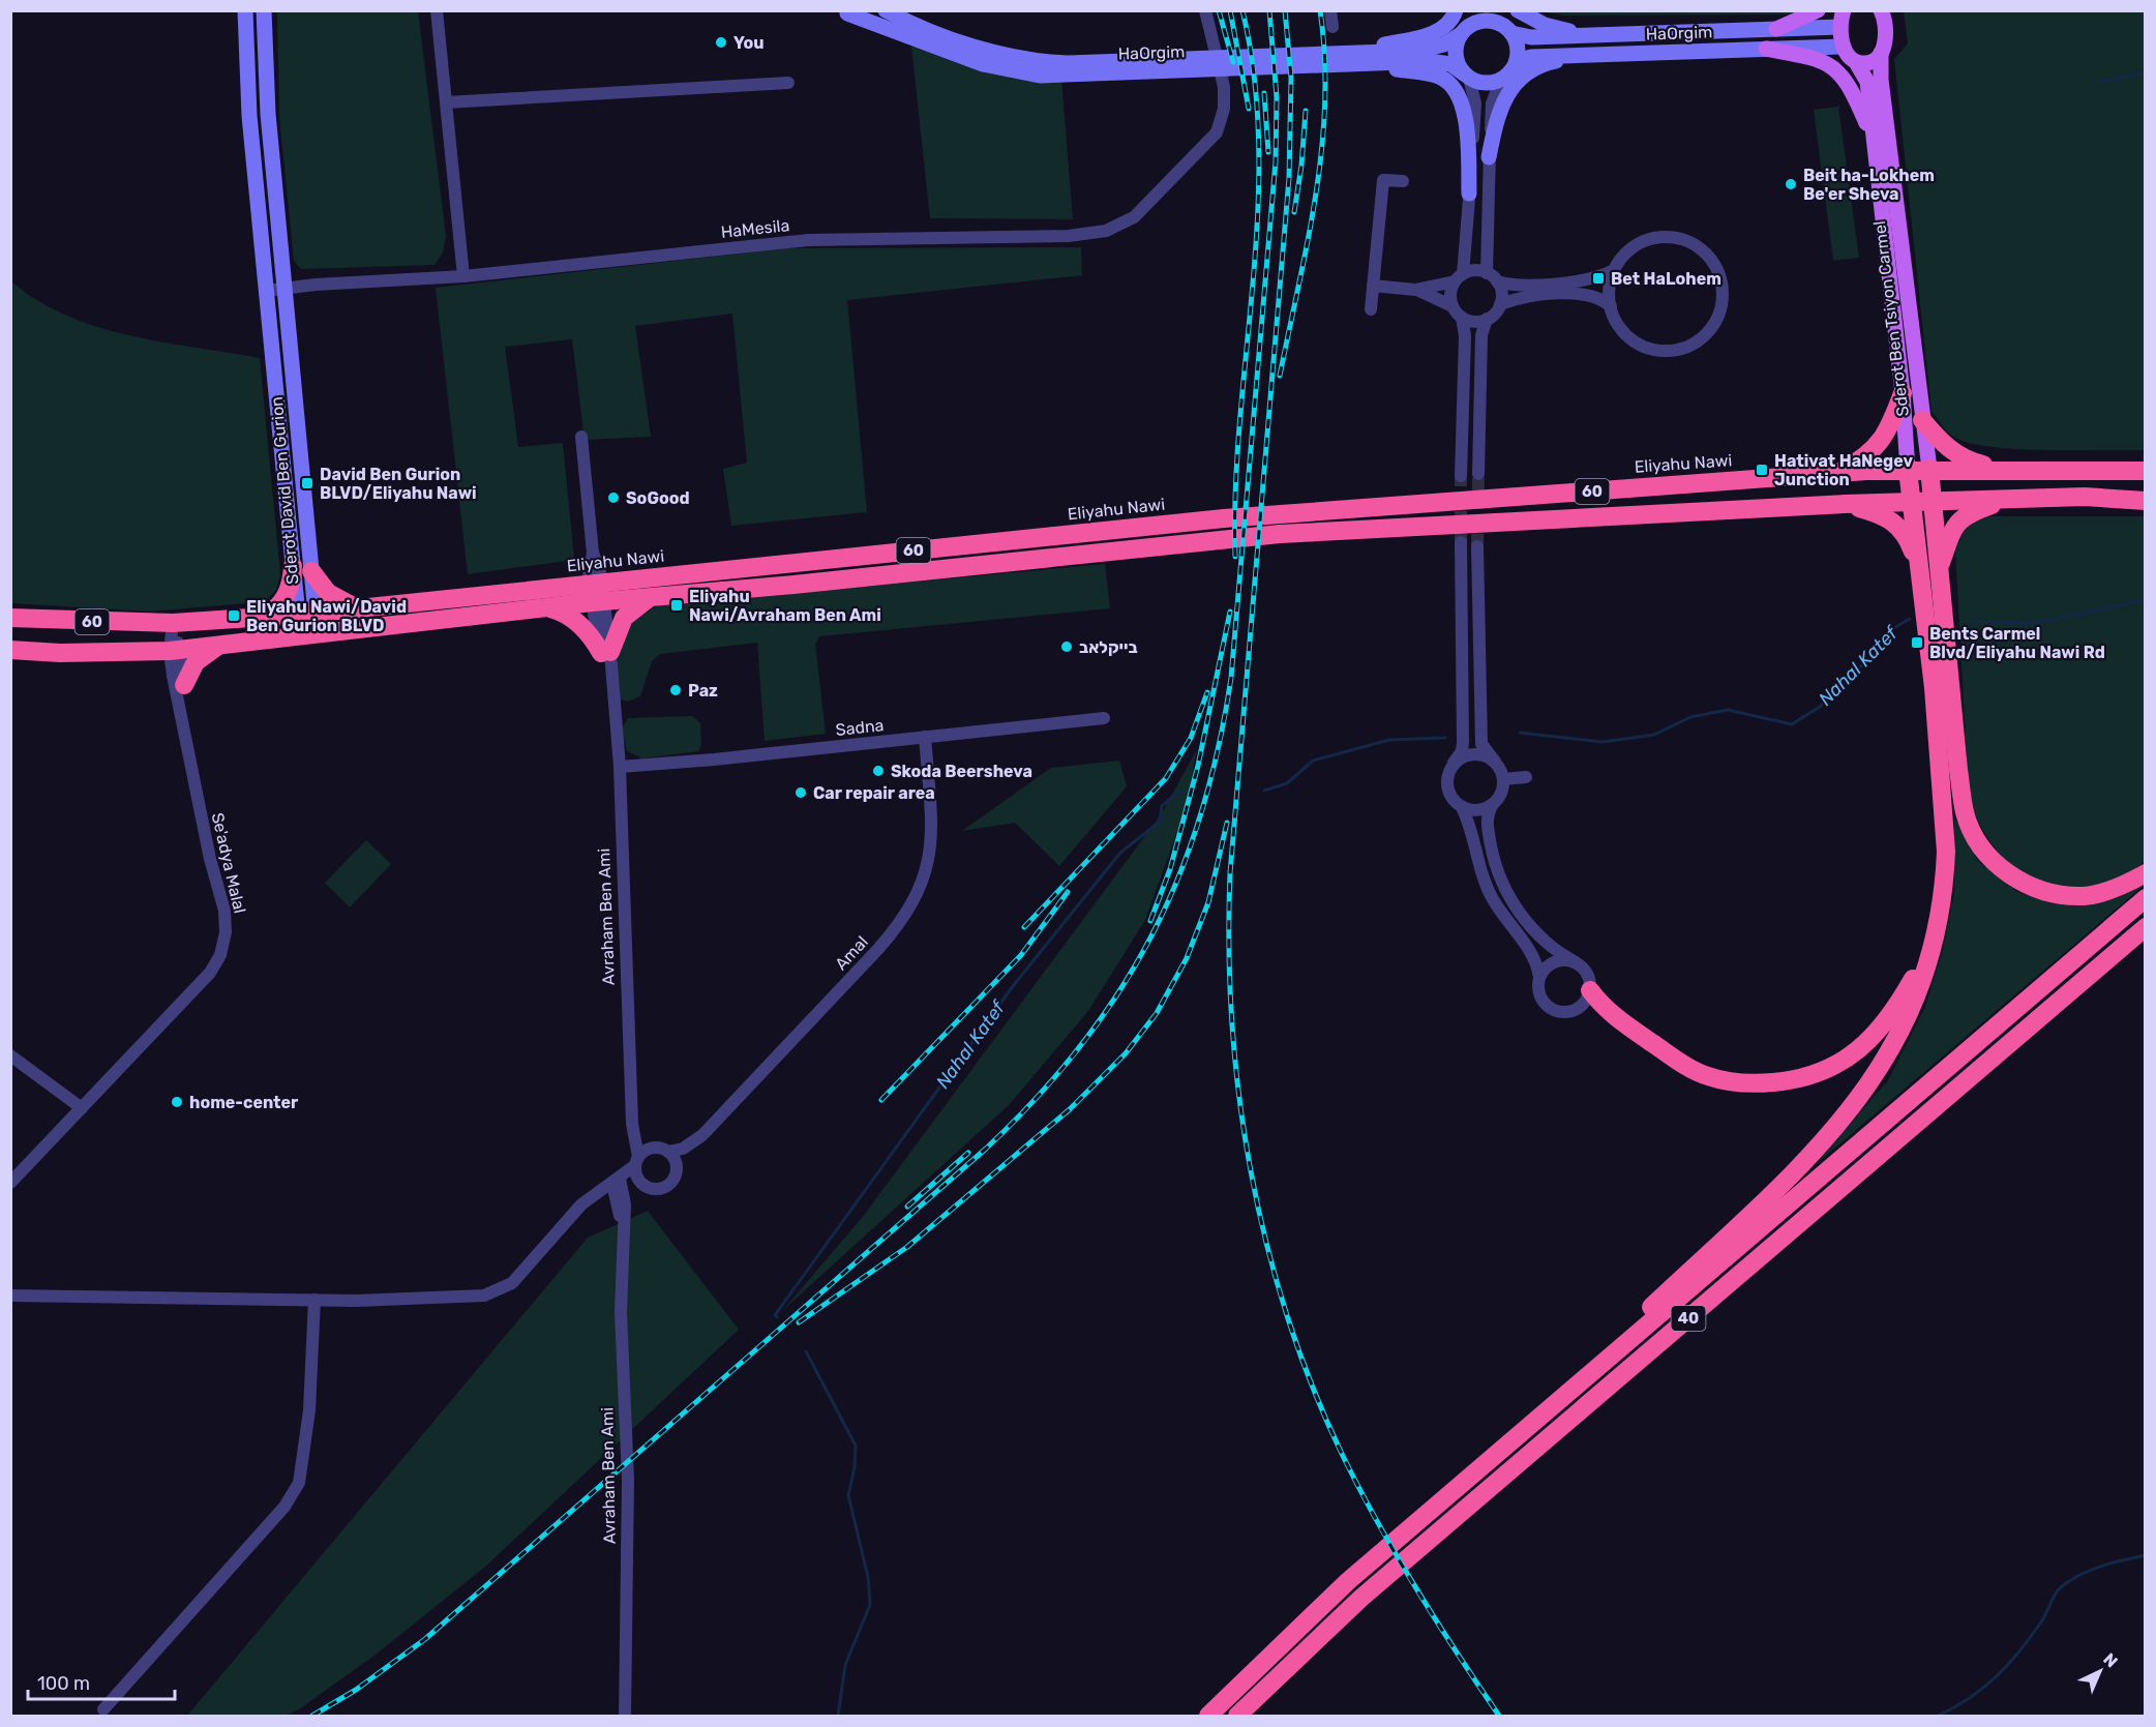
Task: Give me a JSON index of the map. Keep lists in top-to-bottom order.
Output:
{
  "streets": {
    "highway": ["Eliyahu Nawi", "60", "40"],
    "main road": ["Sderot Ben Tsiyon Carmel"],
    "street": [
      "HaOrgim",
      "HaMesila",
      "Sderot David Ben Gurion",
      "Sadna",
      "Se'adya Malal",
      "Avraham Ben Ami",
      "Amal"
    ]
  },
  "crossings": [
    ["HaOrgim", "Sderot Ben Tsiyon Carmel"],
    ["HaMesila", "Sderot David Ben Gurion"],
    ["Sderot Ben Tsiyon Carmel", "Eliyahu Nawi"],
    ["Sderot Ben Tsiyon Carmel", "60"],
    ["Eliyahu Nawi", "Sderot David Ben Gurion"],
    ["Eliyahu Nawi", "60"],
    ["Eliyahu Nawi", "Se'adya Malal"],
    ["Eliyahu Nawi", "Avraham Ben Ami"],
    ["Sadna", "Avraham Ben Ami"],
    ["Sadna", "Amal"],
    ["Avraham Ben Ami", "Amal"]
  ],
  "water": ["Nahal Katef"],
  "places": {
    "other": [
      "You",
      "Beit ha-Lokhem Be'er Sheva",
      "SoGood",
      "בייקלאב",
      "Paz",
      "Skoda Beersheva",
      "Car repair area",
      "home-center"
    ],
    "transit": [
      "Bet HaLohem",
      "Hativat HaNegev Junction",
      "David Ben Gurion BLVD/Eliyahu Nawi",
      "Eliyahu Nawi/Avraham Ben Ami",
      "Eliyahu Nawi/David Ben Gurion BLVD",
      "Bents Carmel Blvd/Eliyahu Nawi Rd"
    ]
  },
  "scale_bar": "100 m",
  "north": "top right"
}
